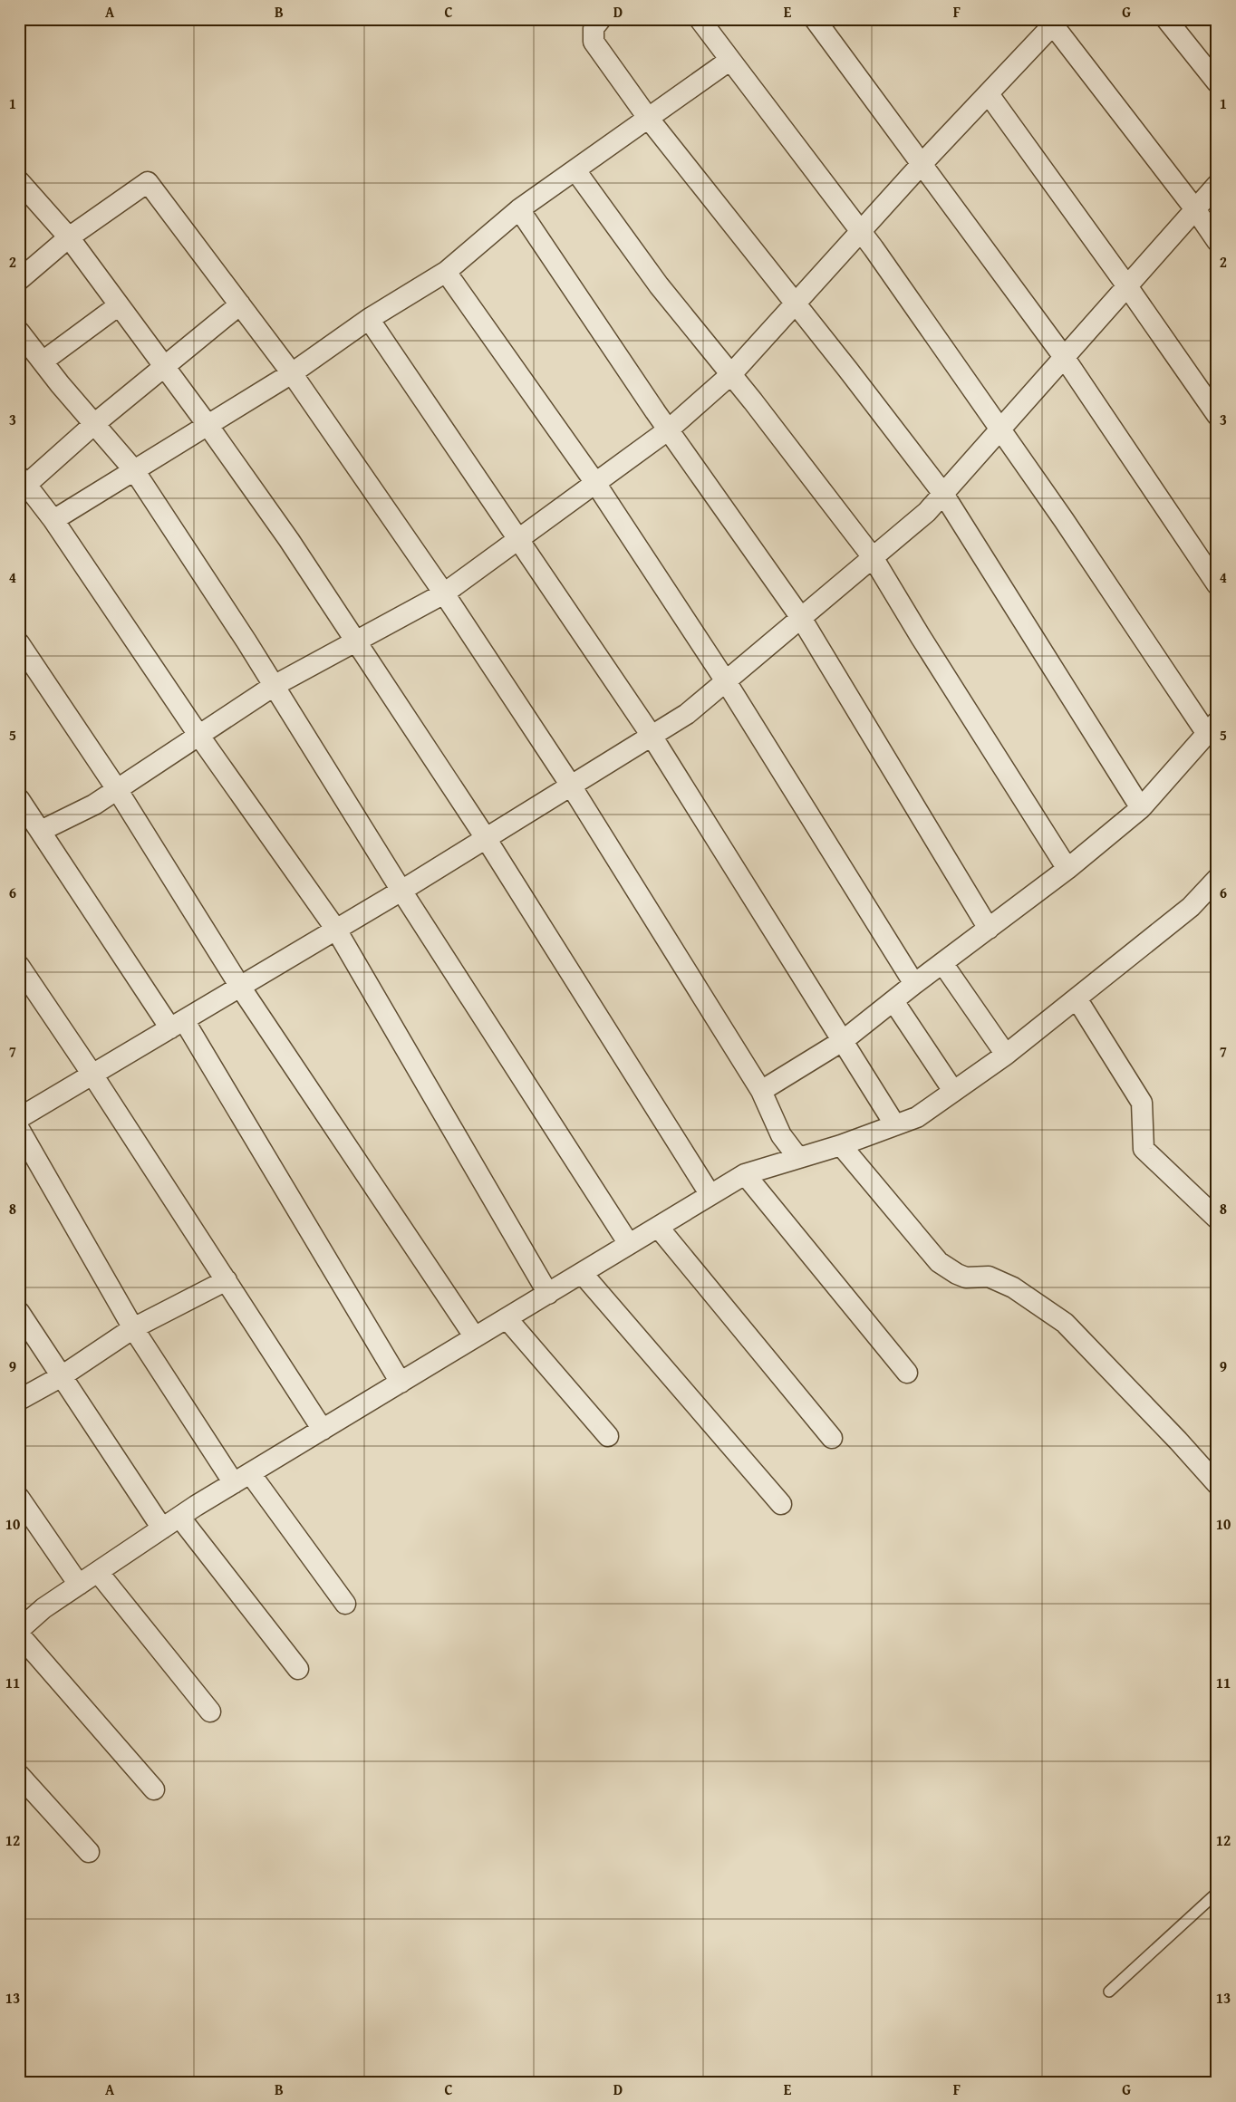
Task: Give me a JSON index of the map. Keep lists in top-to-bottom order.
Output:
{
  "grid": {
    "columns": [
      "A",
      "B",
      "C",
      "D",
      "E",
      "F",
      "G"
    ],
    "rows": [
      "1",
      "2",
      "3",
      "4",
      "5",
      "6",
      "7",
      "8",
      "9",
      "10",
      "11",
      "12",
      "13"
    ]
  }
}
